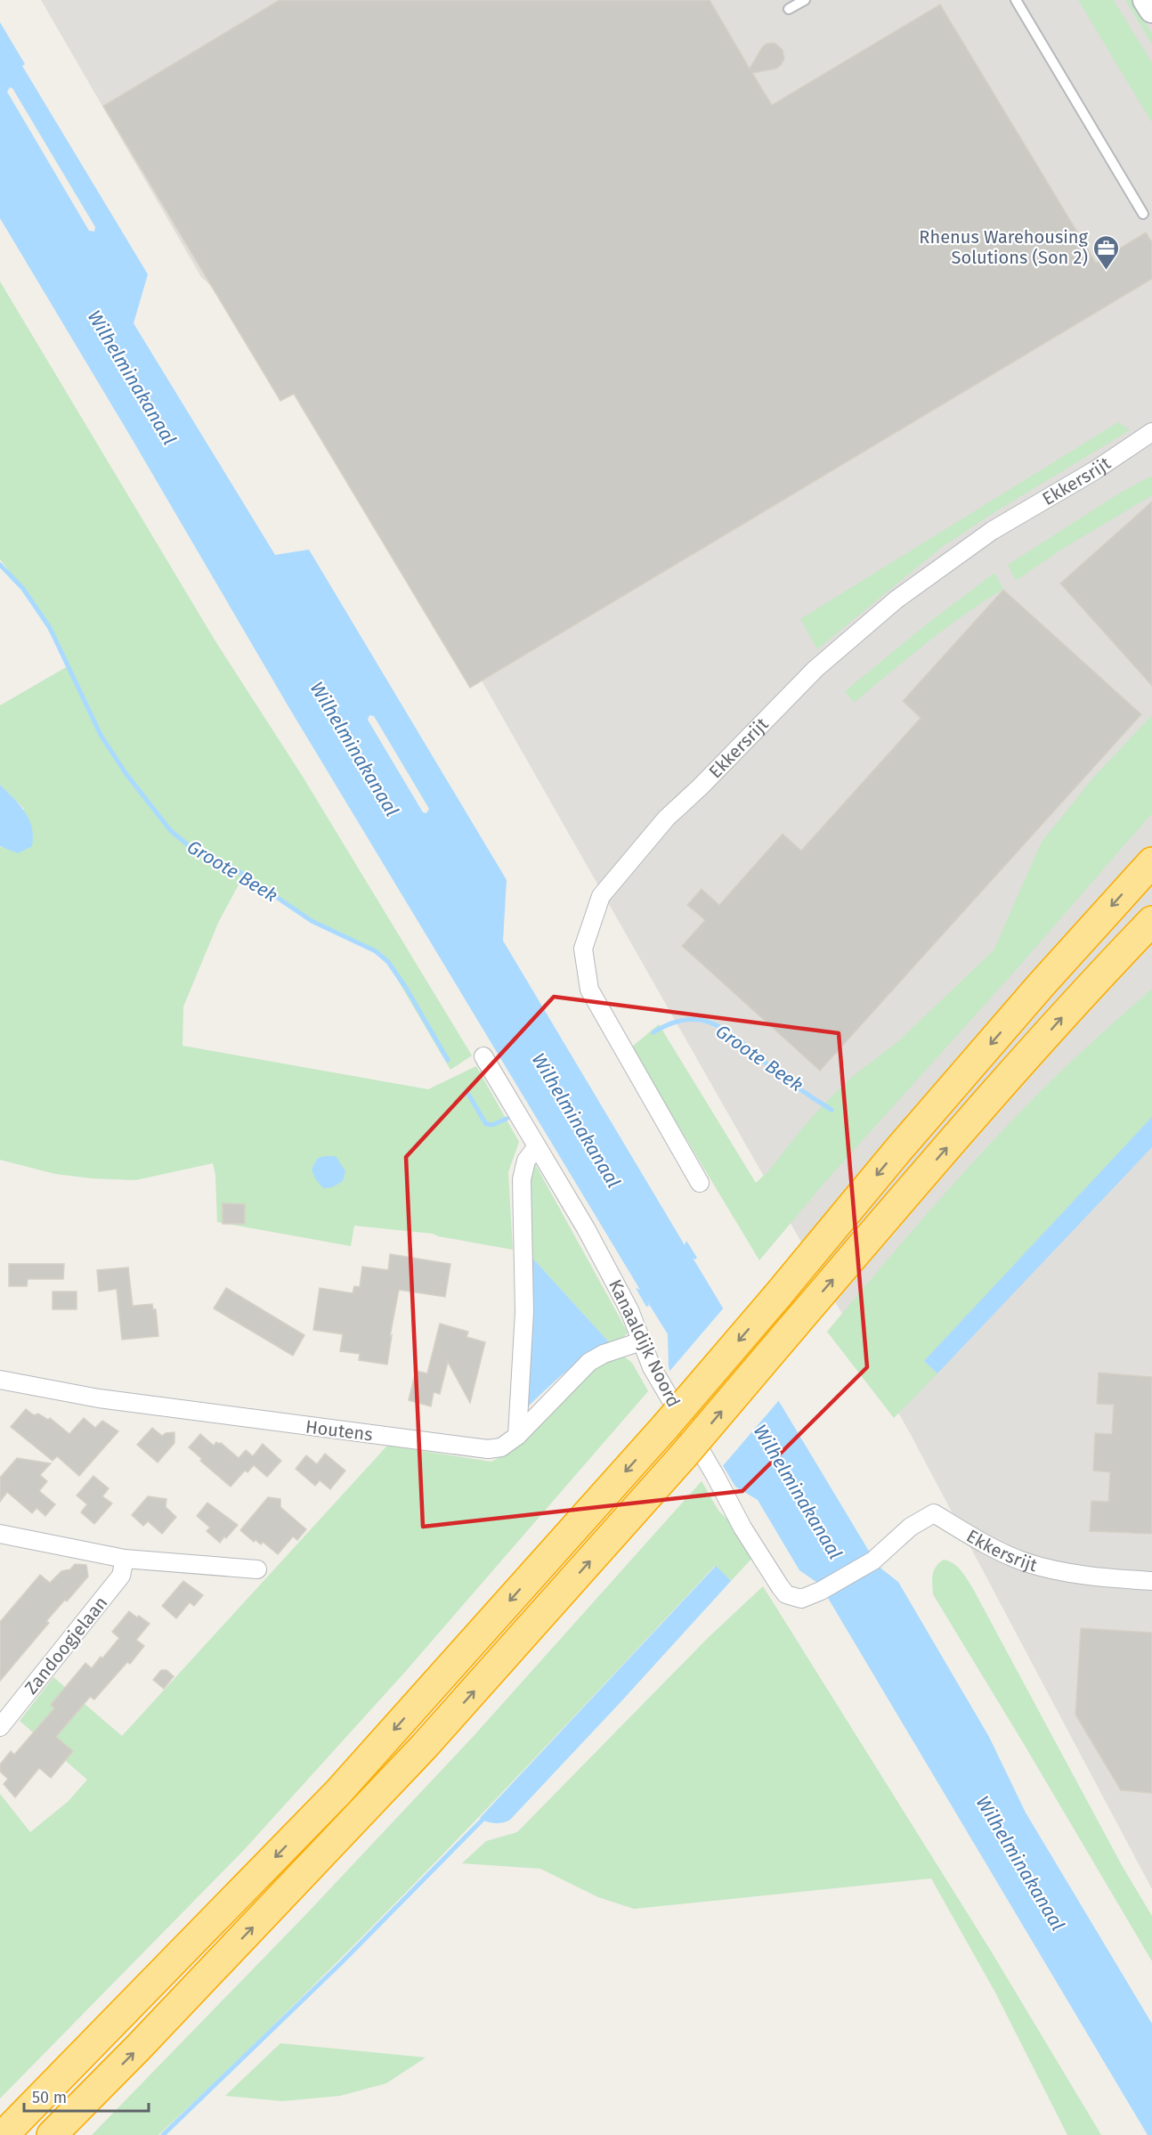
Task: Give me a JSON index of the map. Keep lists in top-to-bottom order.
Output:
{
  "streets": {
    "street": [
      "Ekkersrijt",
      "Kanaaldijk Noord",
      "Houtens",
      "Zandoogjelaan"
    ]
  },
  "crossings": [
    ["Ekkersrijt", "Kanaaldijk Noord"],
    ["Kanaaldijk Noord", "Houtens"]
  ],
  "water": ["Wilhelminakanaal", "Groote Beek"],
  "places": {
    "office": ["Rhenus Warehousing Solutions (Son 2)"]
  },
  "scale_bar": "50 m"
}
